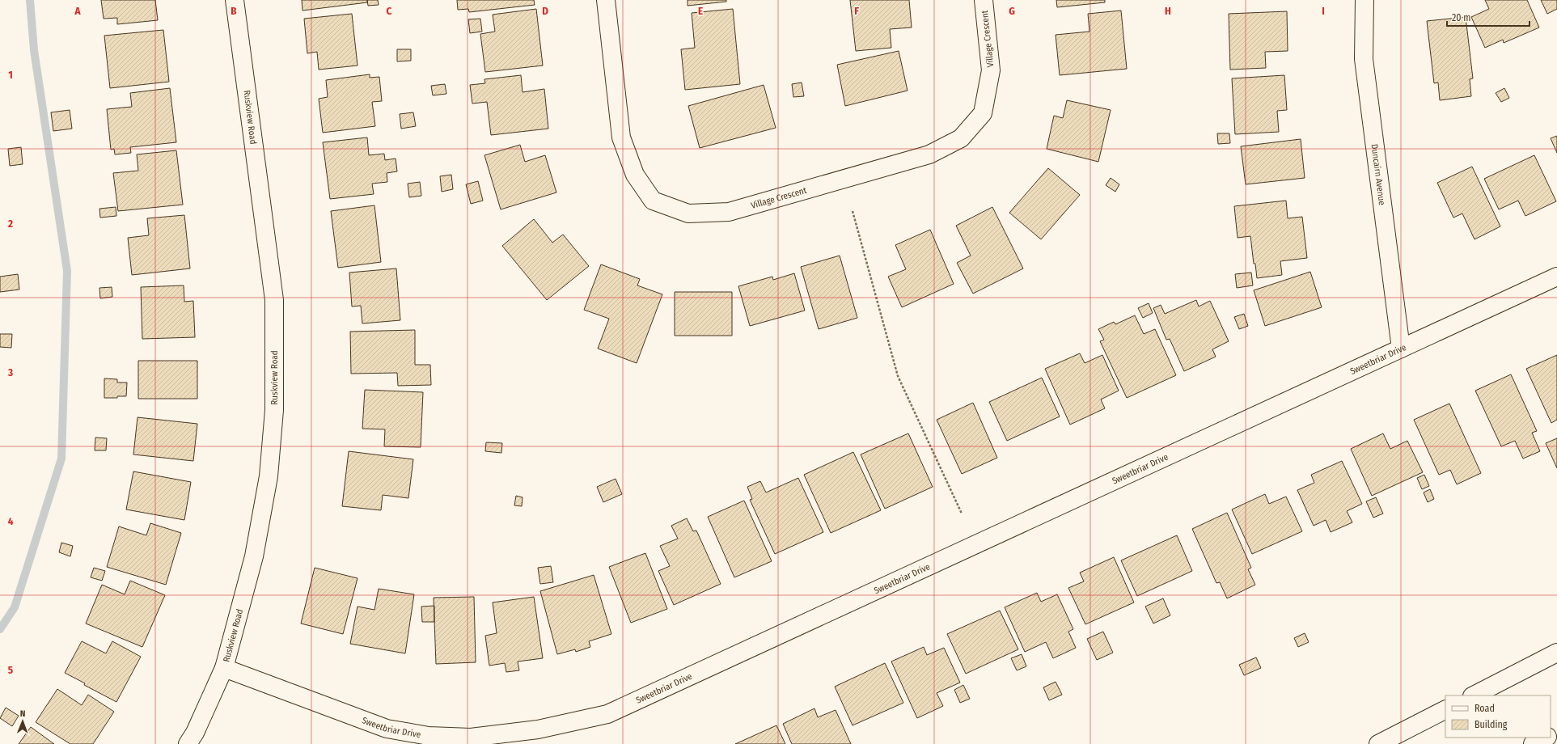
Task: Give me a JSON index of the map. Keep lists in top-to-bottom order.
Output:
{
  "streets": {
    "main road": [
      "Village Crescent",
      "Ruskview Road",
      "Duncairn Avenue",
      "Sweetbriar Drive"
    ]
  },
  "crossings": [
    ["Ruskview Road", "Sweetbriar Drive"],
    ["Duncairn Avenue", "Sweetbriar Drive"]
  ],
  "legend": ["Road", "Building"],
  "scale_bar": "20 m",
  "north": "top",
  "grid": {
    "columns": [
      "A",
      "B",
      "C",
      "D",
      "E",
      "F",
      "G",
      "H",
      "I"
    ],
    "rows": [
      "1",
      "2",
      "3",
      "4",
      "5"
    ]
  }
}
